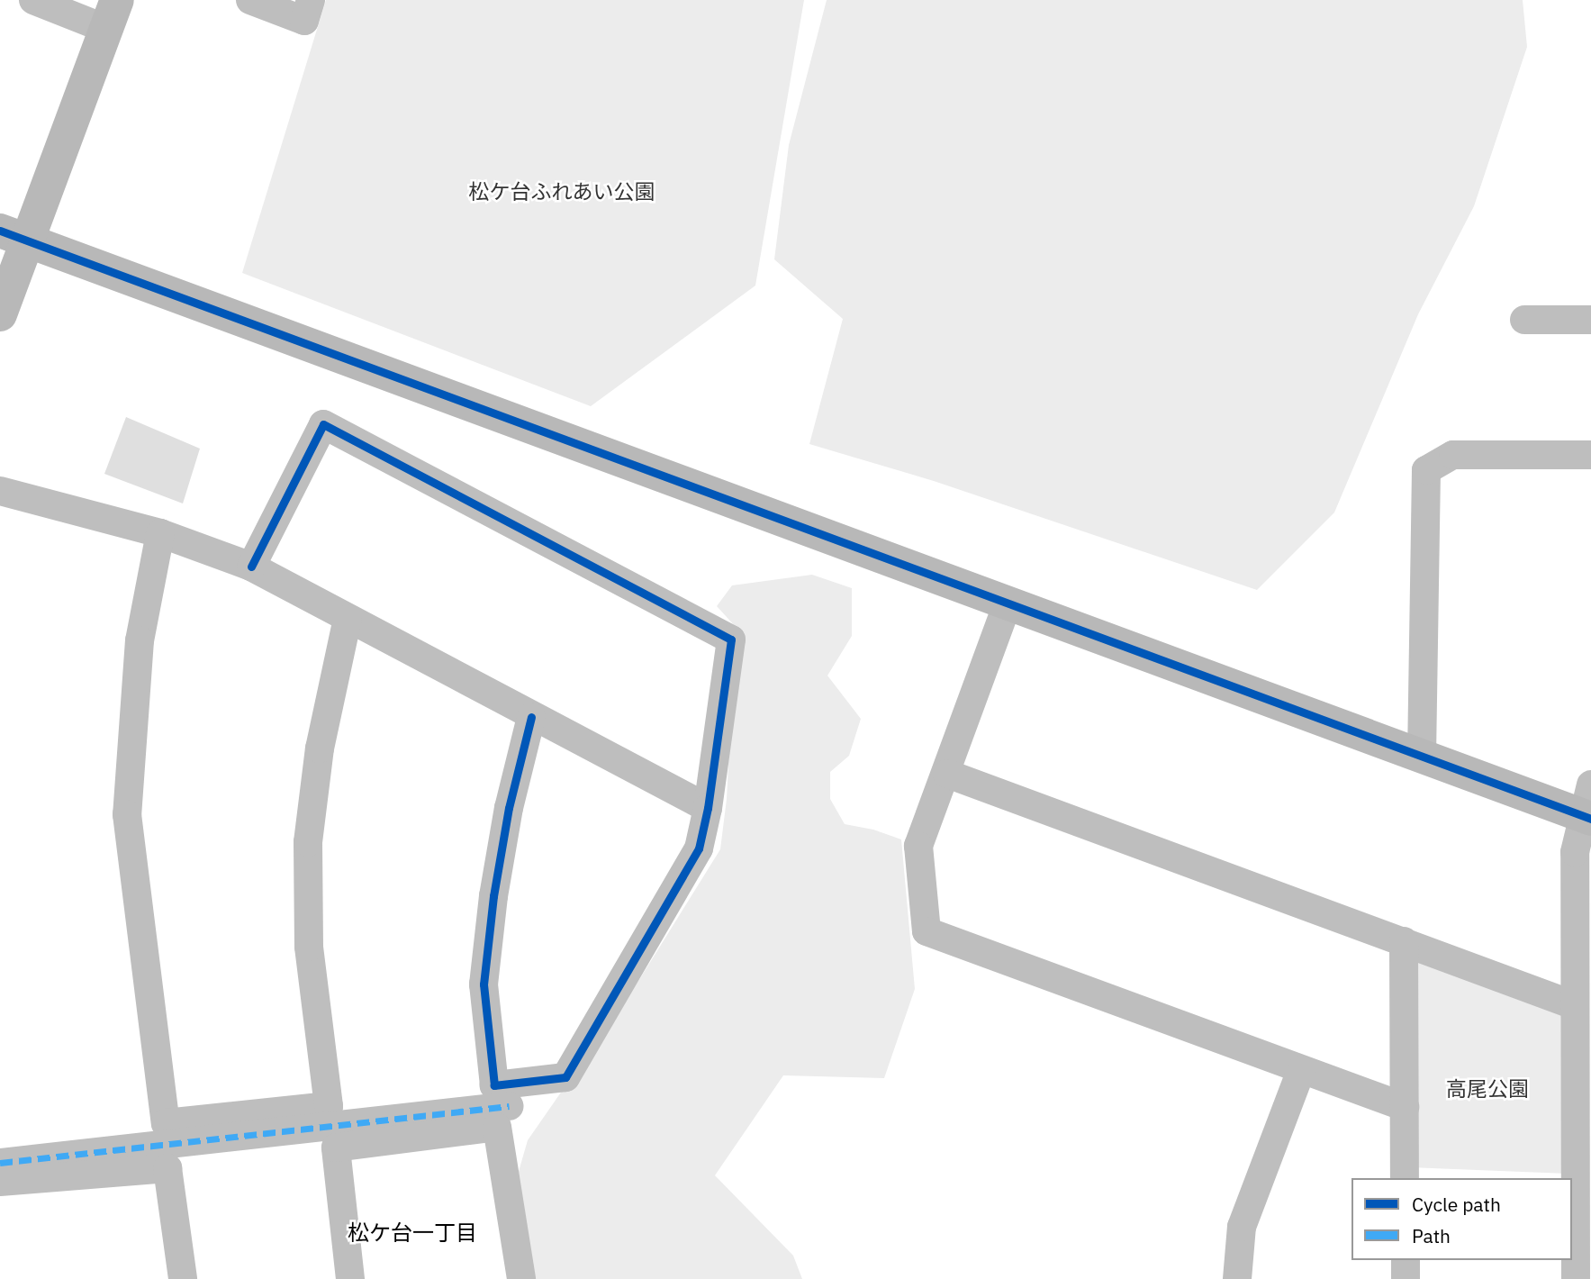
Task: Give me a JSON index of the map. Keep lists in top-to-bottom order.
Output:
{
  "districts": ["松ケ台一丁目"],
  "parks": ["松ケ台ふれあい公園", "高尾公園"],
  "legend": ["Cycle path", "Path"]
}
